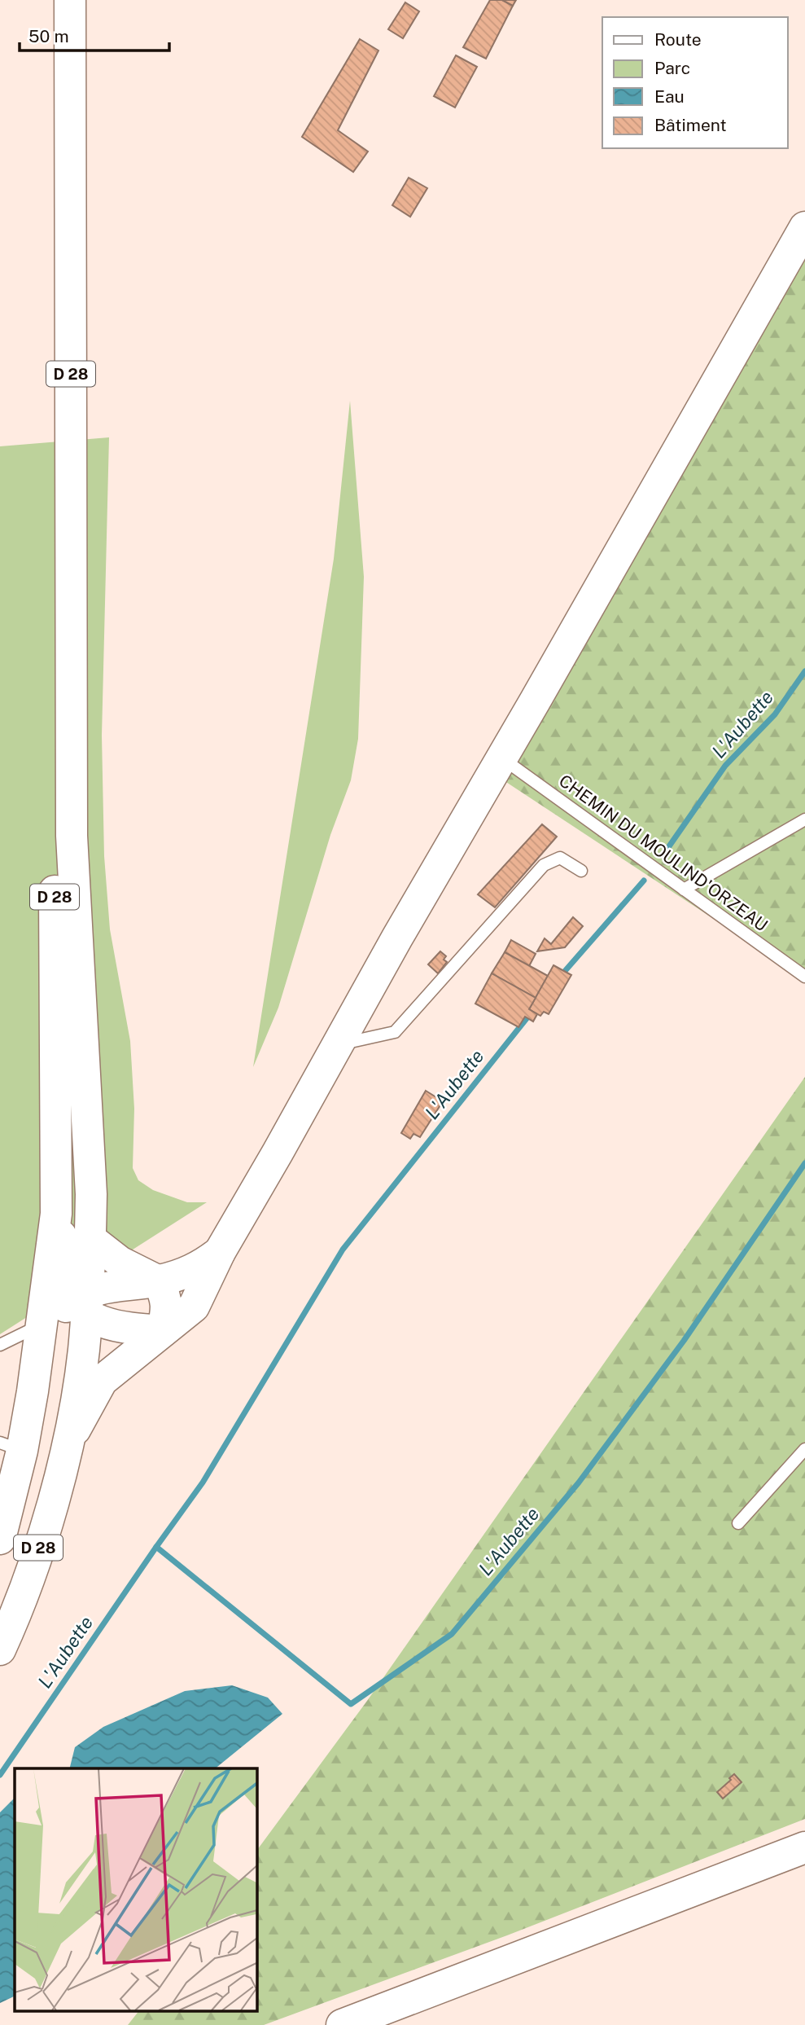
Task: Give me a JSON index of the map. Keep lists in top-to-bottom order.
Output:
{
  "streets": {
    "main road": ["D 28"],
    "lane": ["CHEMIN DU MOULIND'ORZEAU"]
  },
  "water": ["L'Aubette"],
  "legend": [
    "Route",
    "Parc",
    "Eau",
    "Bâtiment"
  ],
  "scale_bar": "50 m"
}
